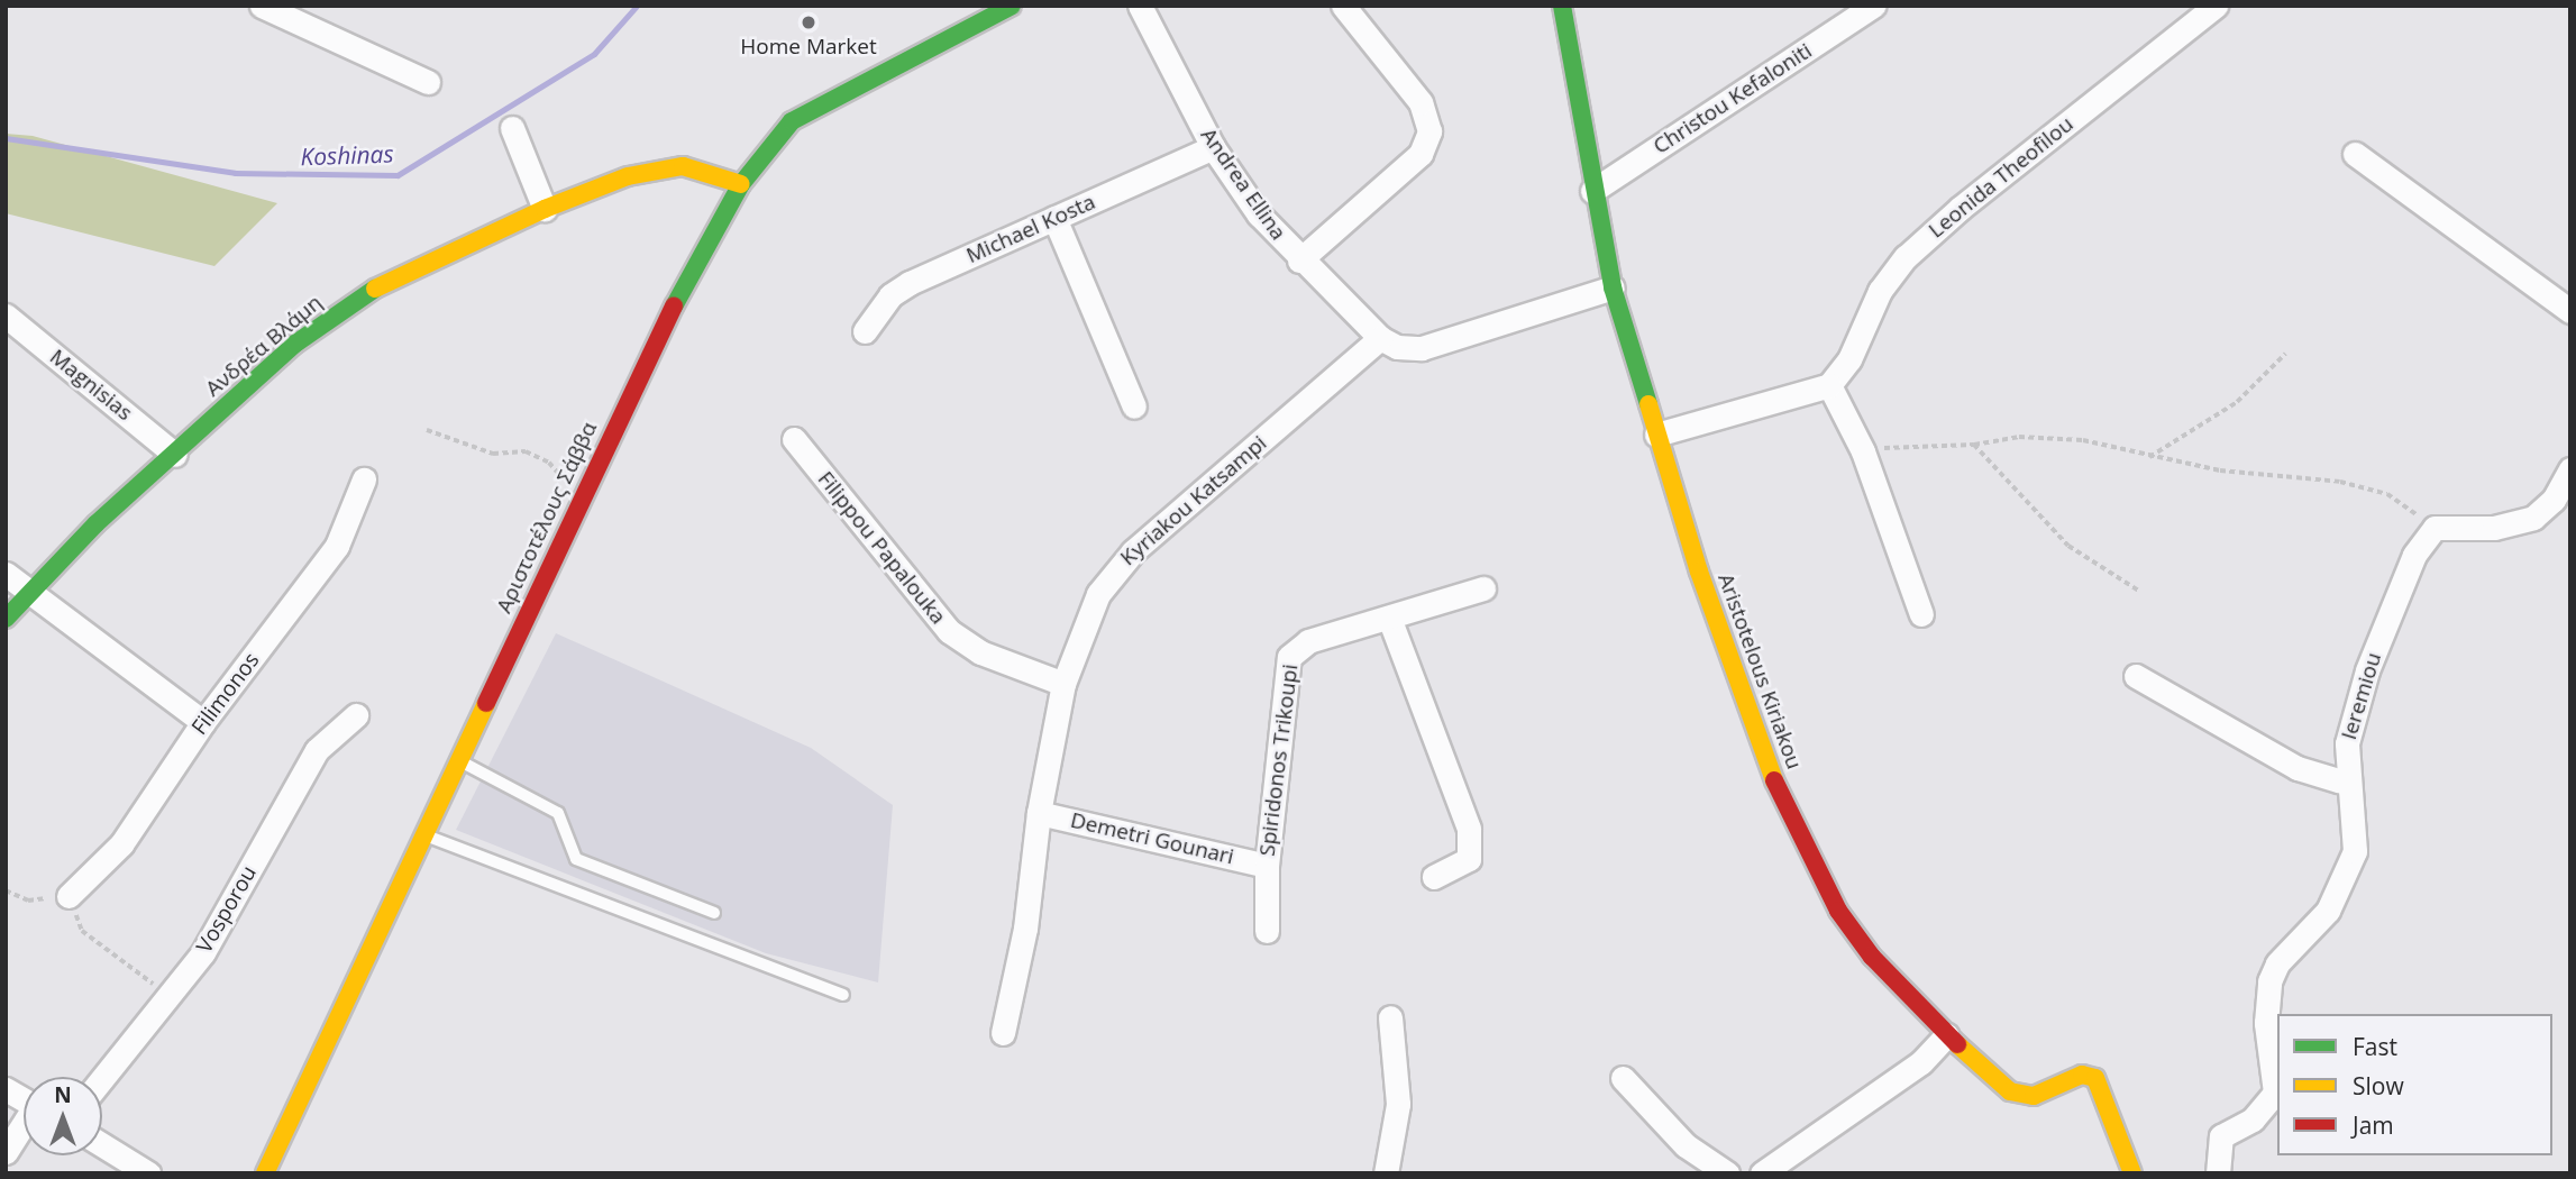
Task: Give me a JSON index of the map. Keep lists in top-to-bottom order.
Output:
{
  "streets": {
    "street": [
      "Christou Kefaloniti",
      "Leonida Theofilou",
      "Andrea Ellina",
      "Michael Kosta",
      "Ανδρέα Βλάμη",
      "Magnisias",
      "Kyriakou Katsampi",
      "Αριστοτέλους Σάββα",
      "Filippou Papalouka",
      "Aristotelous Kiriakou",
      "Filimonos",
      "Ieremiou",
      "Spiridonos Trikoupi",
      "Demetri Gounari",
      "Vosporou"
    ]
  },
  "crossings": [
    ["Christou Kefaloniti", "Aristotelous Kiriakou"],
    ["Andrea Ellina", "Michael Kosta"],
    ["Andrea Ellina", "Kyriakou Katsampi"],
    ["Ανδρέα Βλάμη", "Magnisias"],
    ["Ανδρέα Βλάμη", "Αριστοτέλους Σάββα"],
    ["Kyriakou Katsampi", "Filippou Papalouka"],
    ["Kyriakou Katsampi", "Demetri Gounari"],
    ["Spiridonos Trikoupi", "Demetri Gounari"]
  ],
  "water": ["Koshinas"],
  "places": ["Home Market"],
  "legend": ["Fast", "Slow", "Jam"],
  "north": "top"
}
